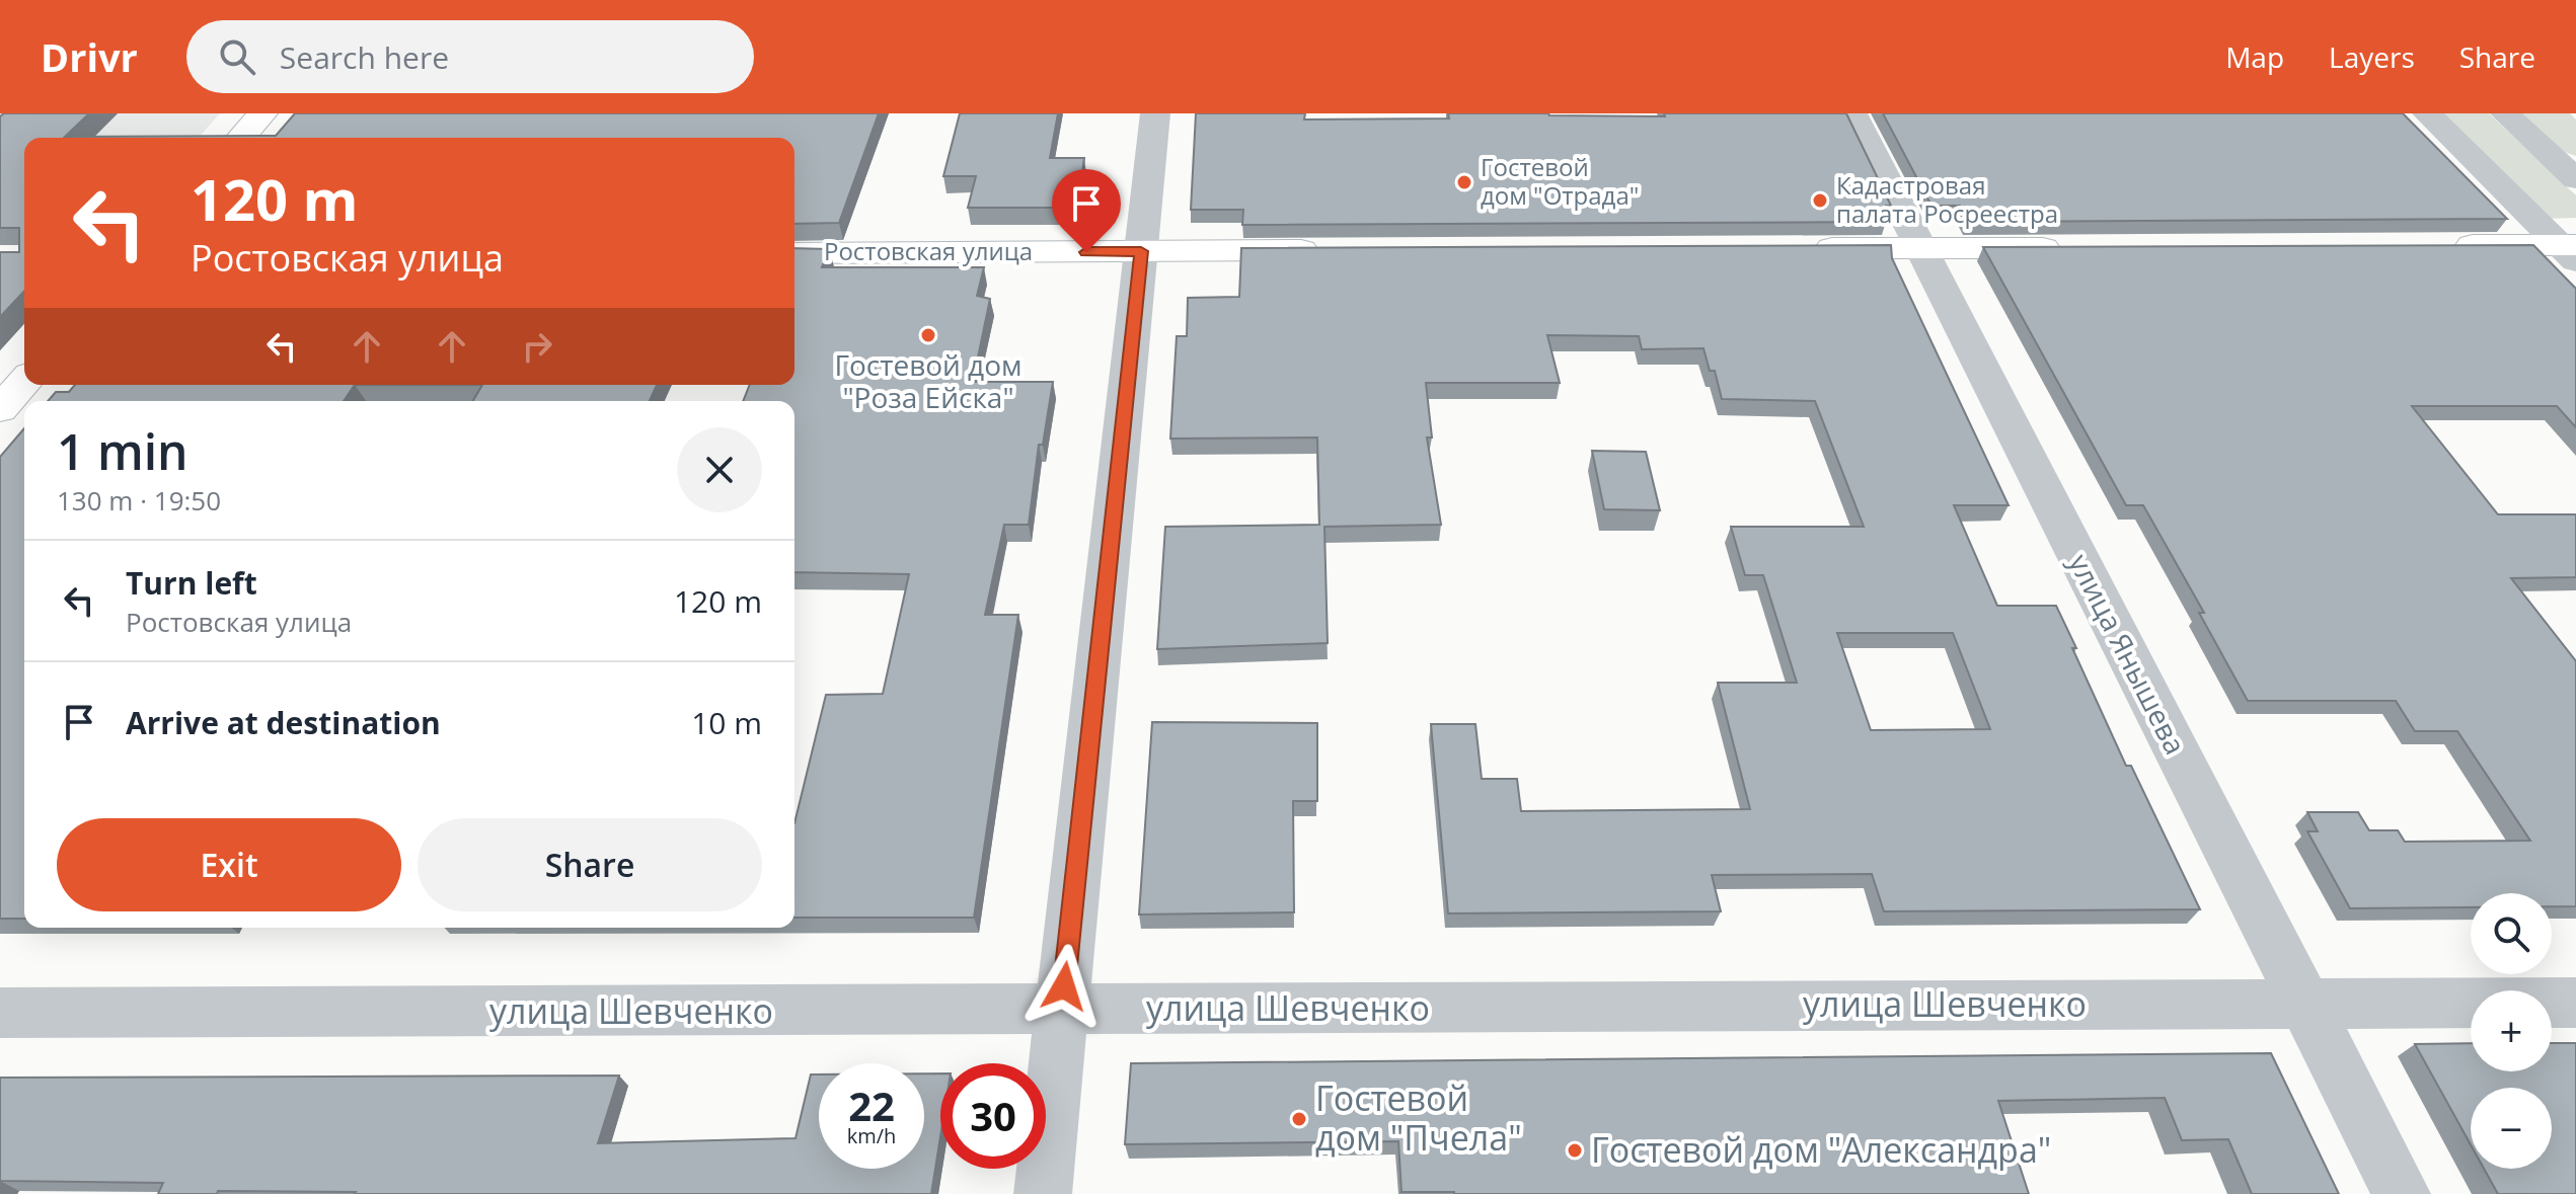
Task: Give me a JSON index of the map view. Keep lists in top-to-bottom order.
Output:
{
  "streets": {
    "street": ["Ростовская улица", "улица Янышева", "улица Шевченко"]
  },
  "crossings": [
    ["улица Янышева", "улица Шевченко"]
  ],
  "places": [
    "Гостевой дом \"Отрада\"",
    "Кадастровая палата Росреестра",
    "Гостевой дом \"Роза Ейска\"",
    "Гостевой дом \"Пчела\"",
    "Гостевой дом \"Александра\""
  ],
  "page": {
    "header": "Drivr",
    "search": "Search here",
    "nav": ["Map", "Layers", "Share"],
    "turn": ["120 m", "Ростовская улица"],
    "heading": ["1 min", "130 m · 19:50"],
    "list": [
      {
        "name": "Turn left",
        "note": "Ростовская улица",
        "value": "120 m"
      },
      {
        "name": "Arrive at destination",
        "value": "10 m"
      }
    ],
    "buttons": ["Exit", "Share"],
    "map_buttons": ["+", "−"],
    "speed": "22 km/h",
    "limit": "30"
  }
}
